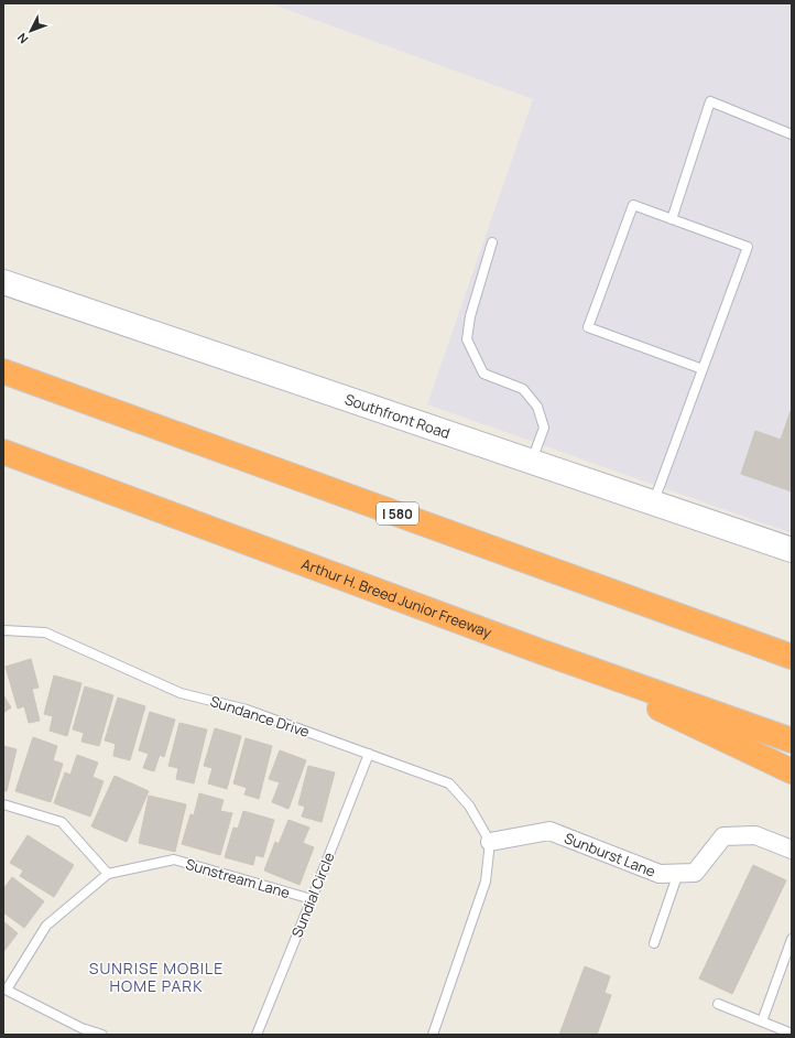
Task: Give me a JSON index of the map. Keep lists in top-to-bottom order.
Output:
{
  "streets": {
    "highway": ["I 580", "Arthur H. Breed Junior Freeway"],
    "street": ["Southfront Road", "Sunburst Lane"],
    "lane": ["Sundance Drive", "Sunstream Lane", "Sundial Circle"]
  },
  "crossings": [
    ["Sundance Drive", "Sunburst Lane"],
    ["Sundance Drive", "Sundial Circle"],
    ["Sunstream Lane", "Sundial Circle"]
  ],
  "districts": ["SUNRISE MOBILE HOME PARK"],
  "north": "bottom left"
}
